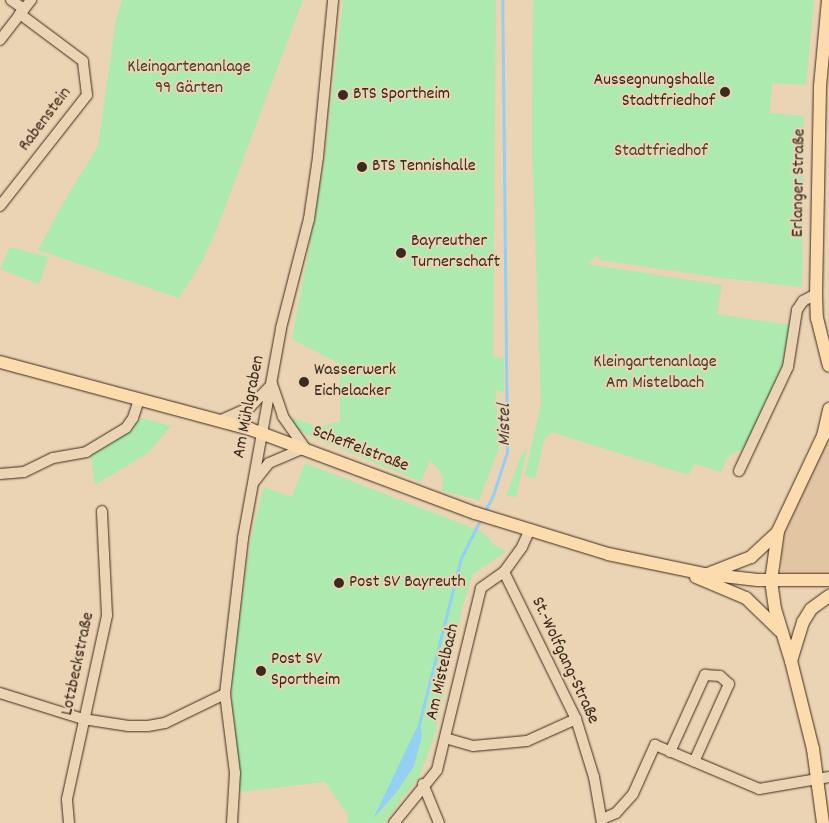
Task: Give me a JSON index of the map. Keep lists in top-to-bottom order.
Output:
{
  "streets": {
    "main road": ["Erlanger Straße", "Scheffelstraße"],
    "street": [
      "Rabenstein",
      "Am Mühlgraben",
      "St.-Wolfgang-Straße",
      "Lotzbeckstraße",
      "Am Mistelbach"
    ]
  },
  "crossings": [
    ["Am Mühlgraben", "Scheffelstraße"],
    ["Scheffelstraße", "Am Mistelbach"],
    ["St.-Wolfgang-Straße", "Am Mistelbach"]
  ],
  "water": ["Mistel"],
  "parks": ["Kleingartenanlage 99 Gärten", "Stadtfriedhof", "Kleingartenanlage Am Mistelbach"],
  "places": [
    "Aussegnungshalle Stadtfriedhof",
    "BTS Sportheim",
    "BTS Tennishalle",
    "Bayreuther Turnerschaft",
    "Wasserwerk Eichelacker",
    "Post SV Bayreuth",
    "Post SV Sportheim"
  ]
}
